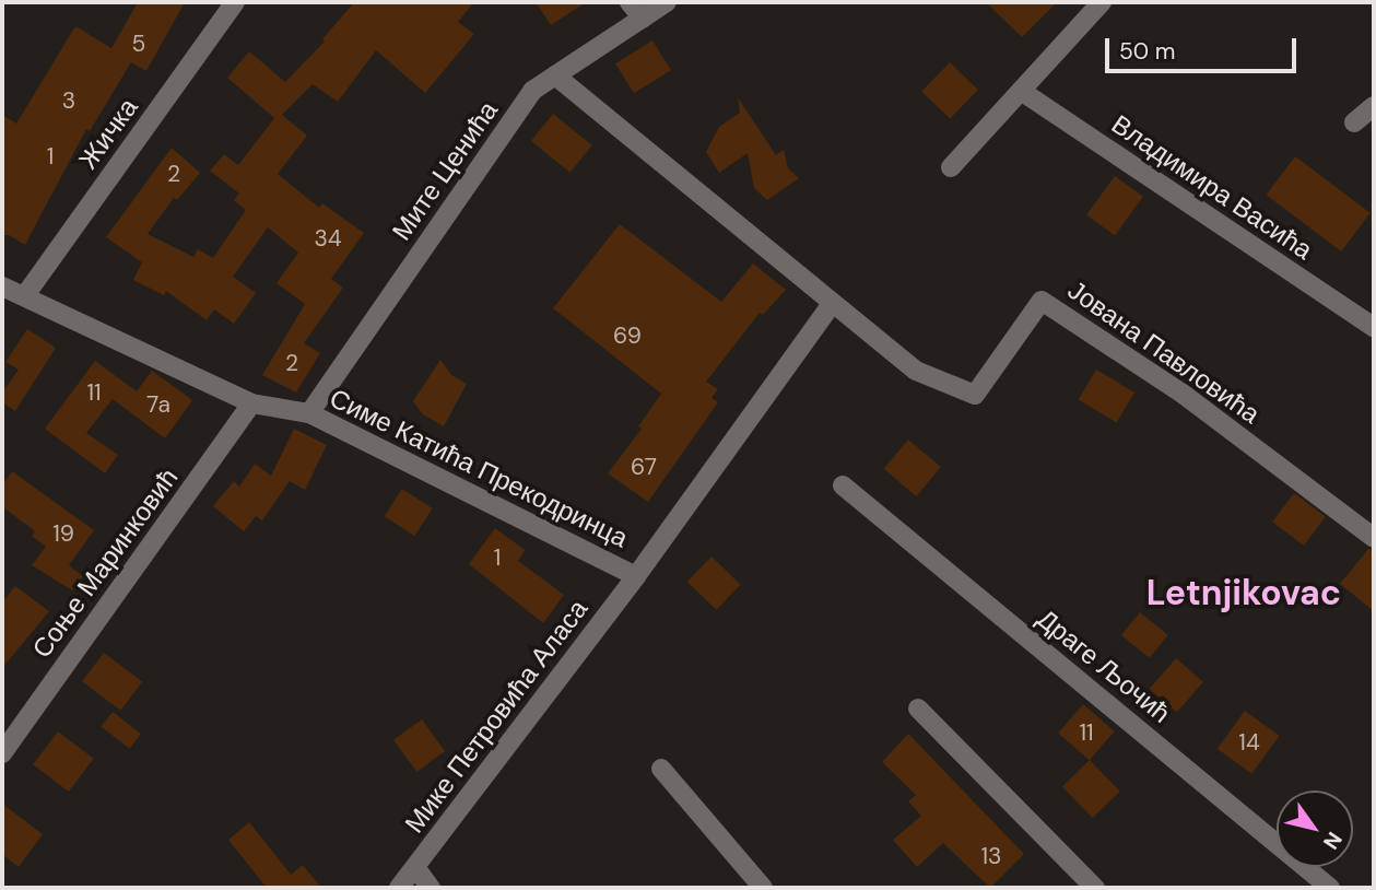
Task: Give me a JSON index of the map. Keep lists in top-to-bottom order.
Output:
{
  "streets": {
    "street": [
      "Жичка",
      "Мите Ценића",
      "Владимира Васића",
      "Јована Павловића",
      "Симе Катића Прекодринца",
      "Соње Маринковић",
      "Драге Љочић",
      "Мике Петровића Аласа"
    ]
  },
  "crossings": [
    ["Жичка", "Симе Катића Прекодринца"],
    ["Мите Ценића", "Симе Катића Прекодринца"],
    ["Јована Павловића", "Мике Петровића Аласа"],
    ["Симе Катића Прекодринца", "Соње Маринковић"],
    ["Симе Катића Прекодринца", "Мике Петровића Аласа"]
  ],
  "districts": ["Letnjikovac"],
  "house_numbers": [
    "5",
    "3",
    "1",
    "2",
    "34",
    "69",
    "2",
    "11",
    "7a",
    "67",
    "19",
    "1",
    "11",
    "14",
    "13"
  ],
  "scale_bar": "50 m",
  "north": "bottom right"
}
